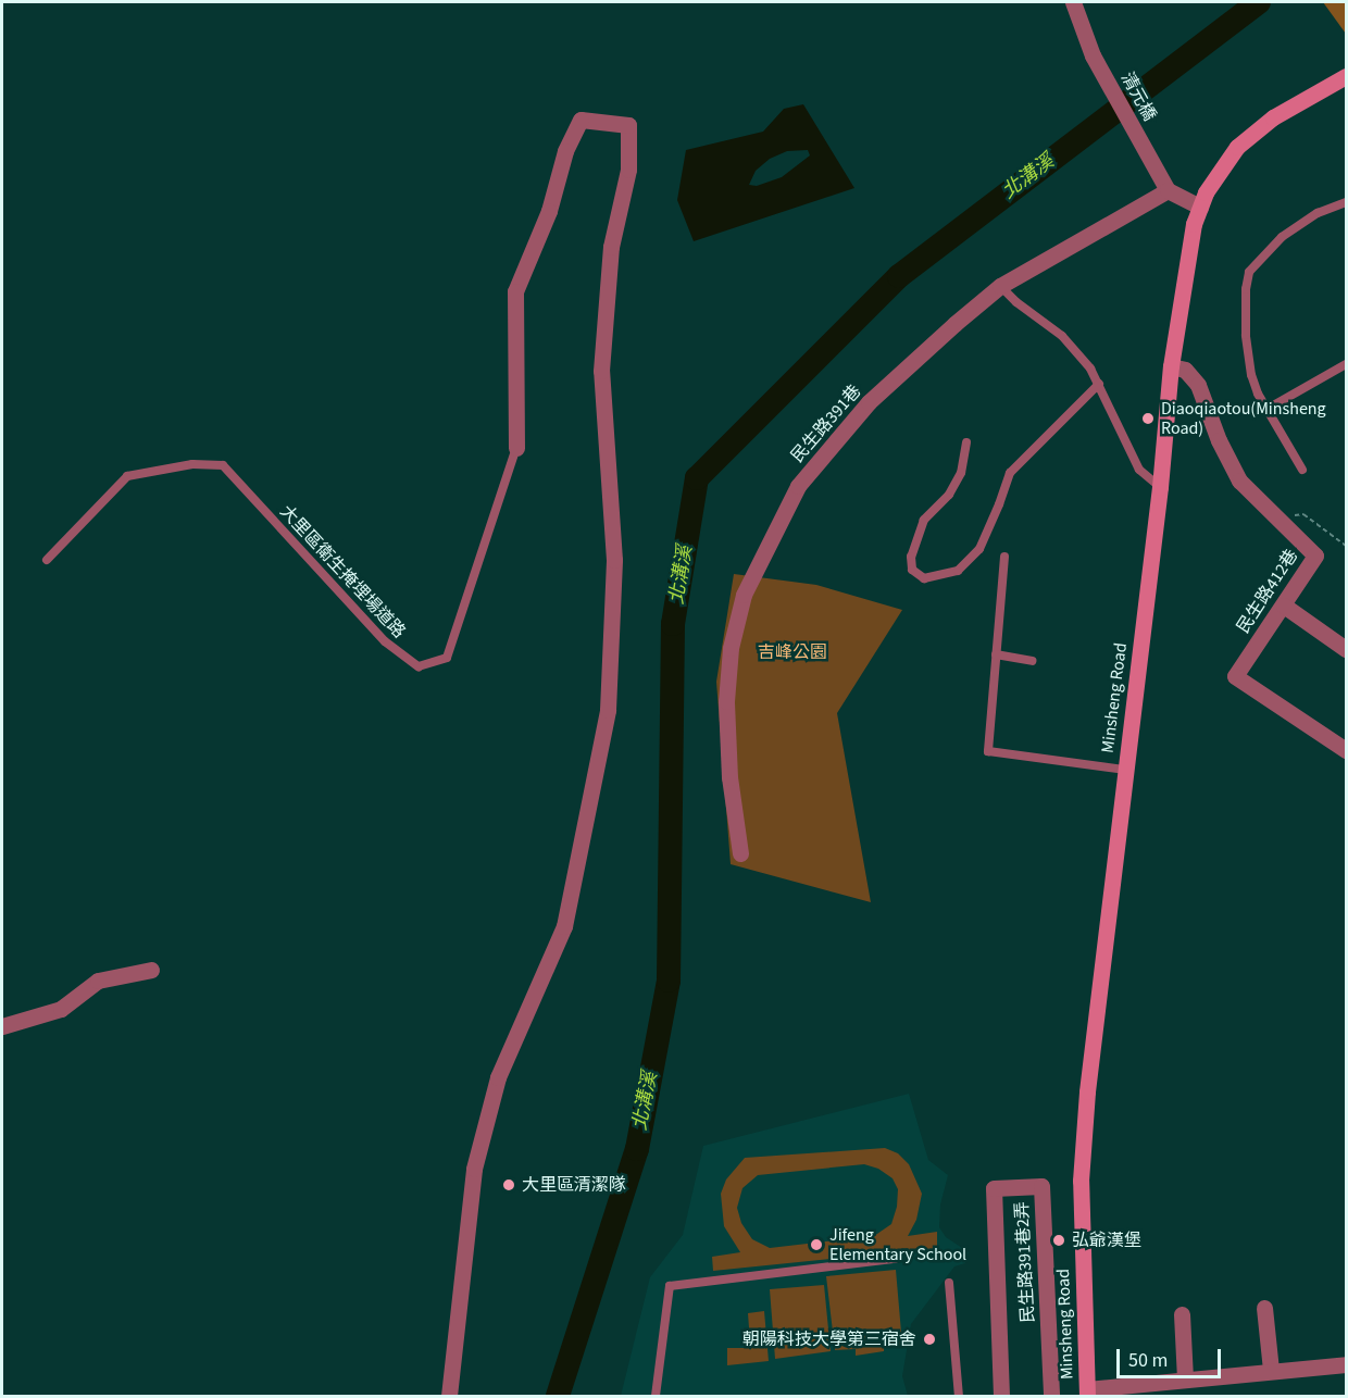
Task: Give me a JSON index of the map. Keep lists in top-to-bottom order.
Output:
{
  "streets": {
    "street": [
      "清元橋",
      "民生路391巷",
      "民生路412巷",
      "Minsheng Road",
      "民生路391巷2弄"
    ],
    "lane": ["大里區衛生掩埋場道路"]
  },
  "crossings": [
    ["清元橋", "民生路391巷"],
    ["民生路412巷", "Minsheng Road"]
  ],
  "water": ["北溝溪"],
  "parks": ["吉峰公園"],
  "places": [
    "Diaoqiaotou(Minsheng Road)",
    "大里區清潔隊",
    "弘爺漢堡",
    "Jifeng Elementary School",
    "朝陽科技大學第三宿舍"
  ],
  "scale_bar": "50 m"
}
